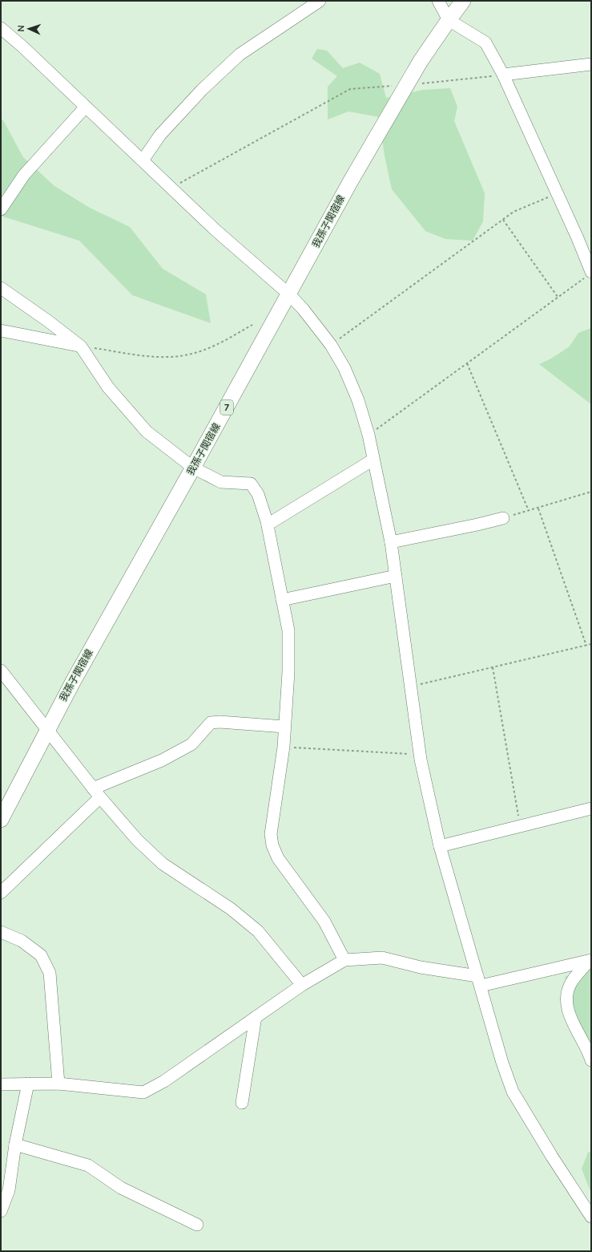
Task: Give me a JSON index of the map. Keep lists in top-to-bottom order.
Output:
{
  "streets": {
    "main road": ["我孫子関宿線", "7"]
  },
  "north": "left"
}
